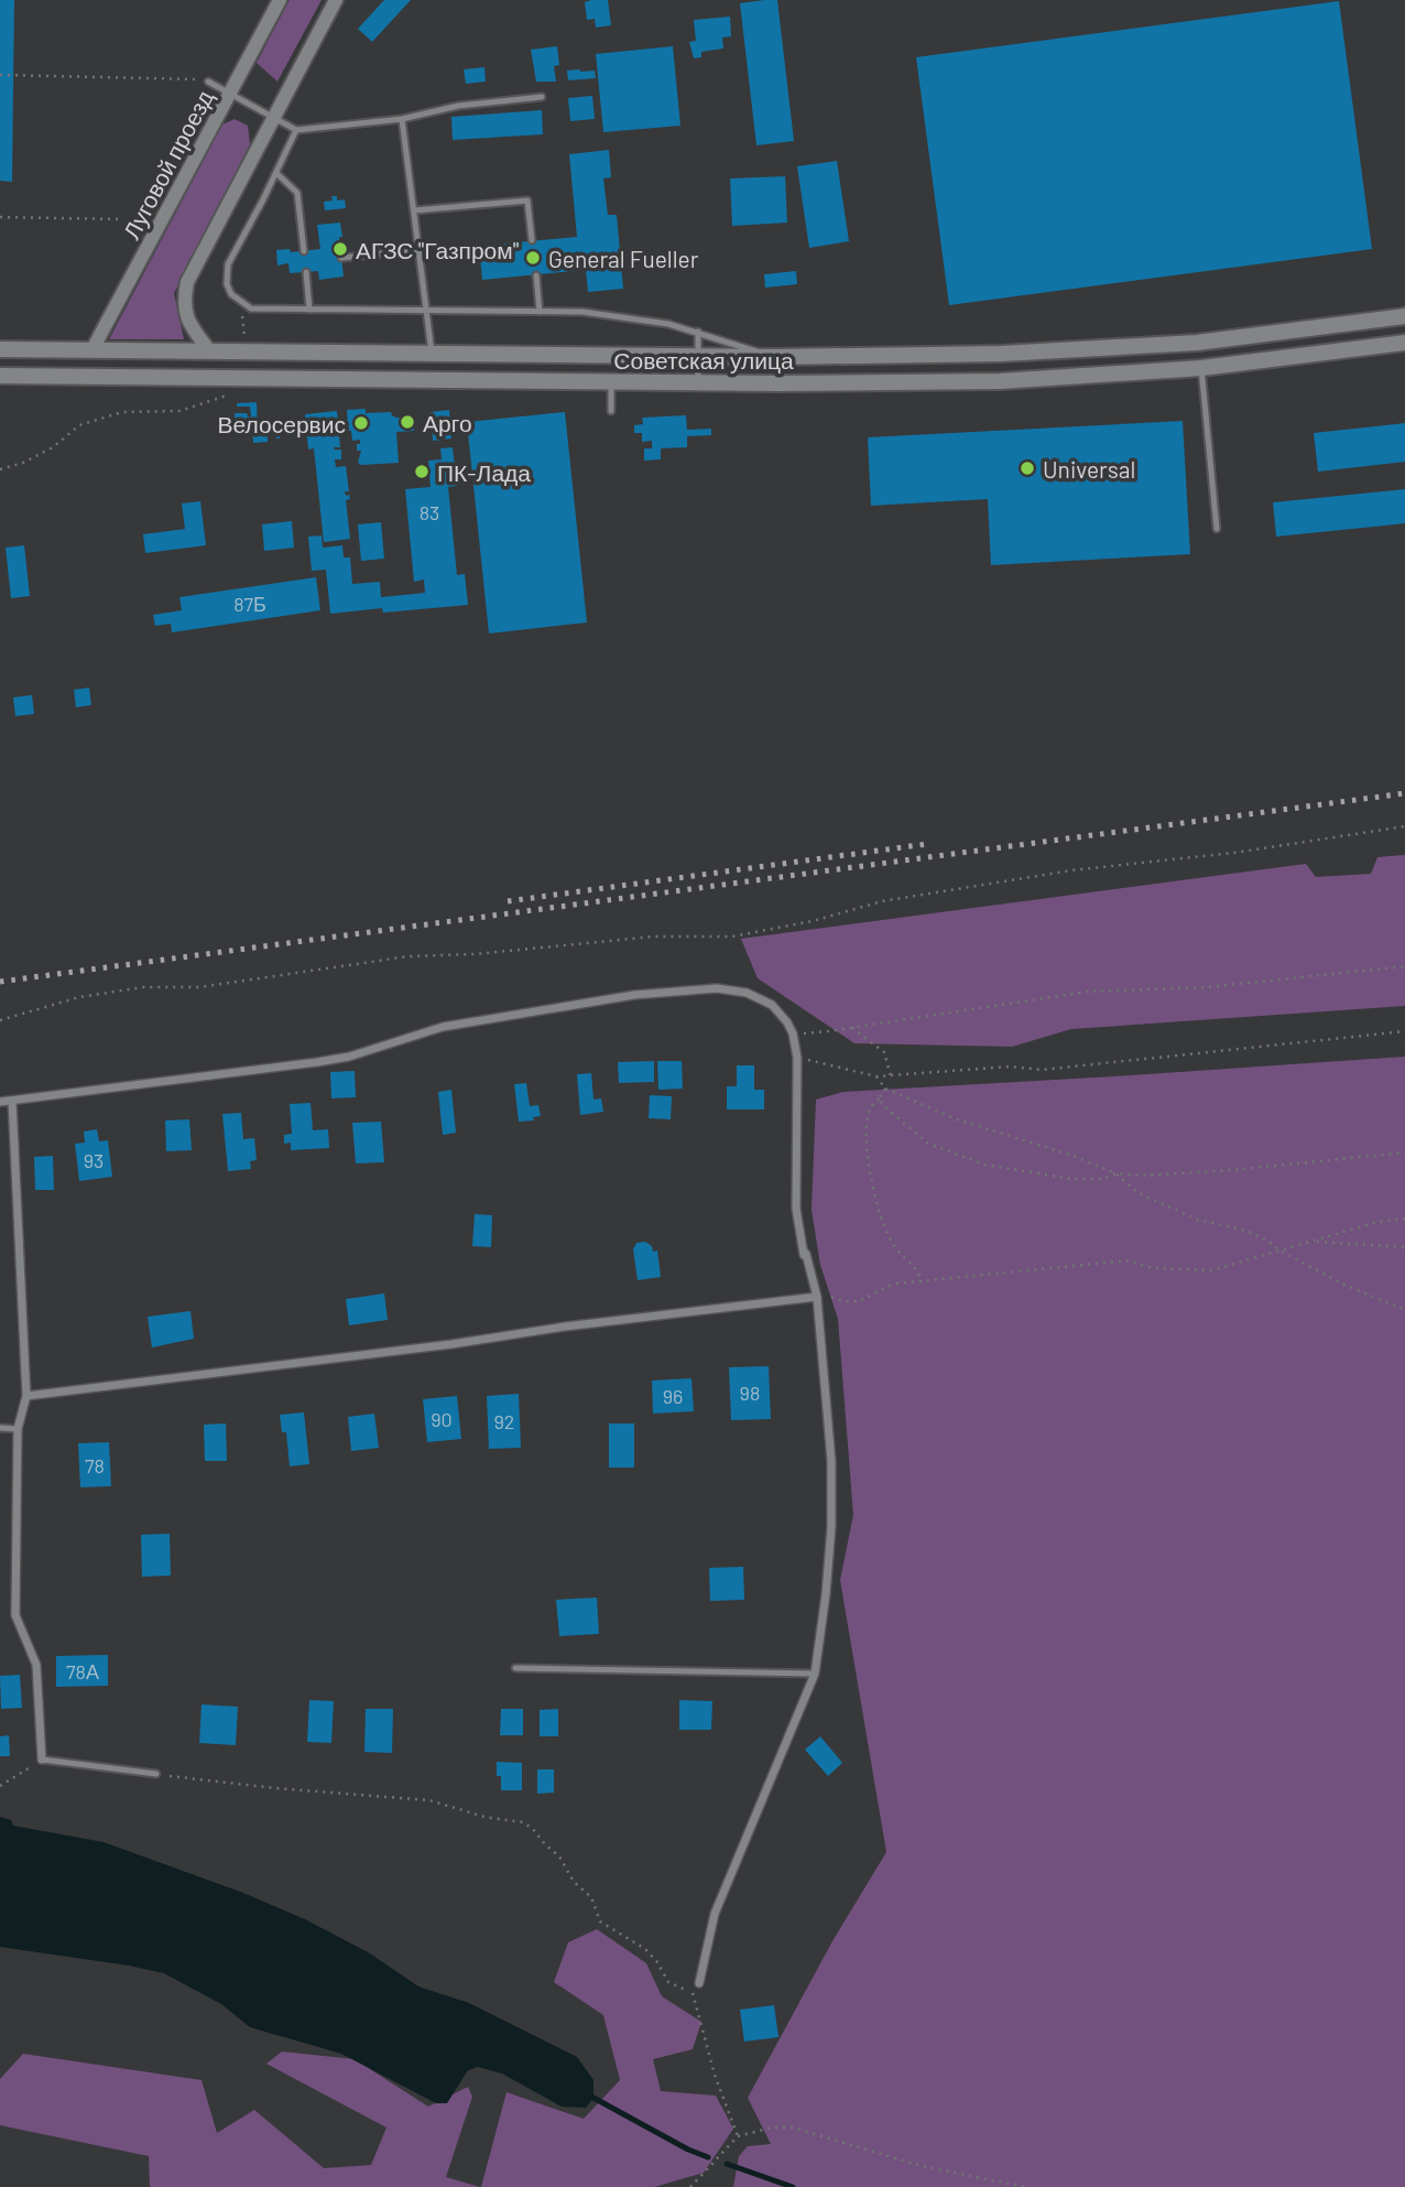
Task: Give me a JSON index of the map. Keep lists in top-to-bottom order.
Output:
{
  "streets": {
    "main road": ["Советская улица"],
    "street": ["Луговой проезд"]
  },
  "crossings": [
    ["Луговой проезд", "Советская улица"]
  ],
  "places": [
    "АГЗС \"Газпром\"",
    "General Fueller",
    "Арго",
    "Велосервис",
    "Universal",
    "ПК-Лада"
  ],
  "house_numbers": [
    "83",
    "87Б",
    "93",
    "98",
    "96",
    "90",
    "92",
    "78",
    "78А"
  ]
}
